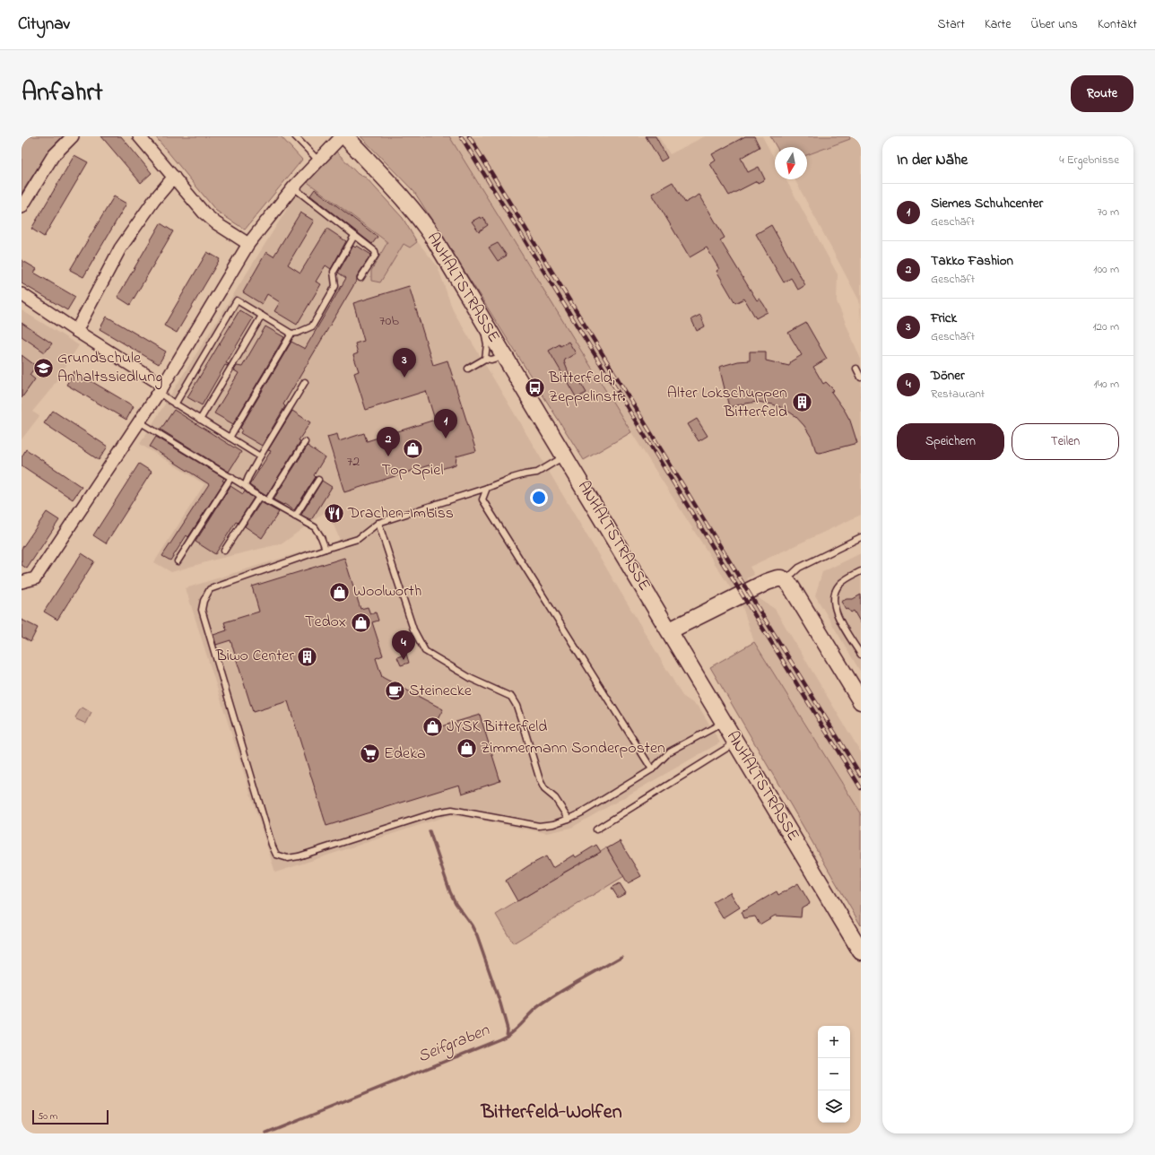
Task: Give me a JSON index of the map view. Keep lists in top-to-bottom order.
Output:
{
  "streets": {
    "street": ["ANHALTSTRASSE"]
  },
  "districts": ["Bitterfeld-Wolfen"],
  "water": ["Seifgraben"],
  "places": {
    "school or university": ["Grundschule Anhaltssiedlung"],
    "bus stop": ["Bitterfeld, Zeppelinstr."],
    "building": ["Alter Lokschuppen Bitterfeld", "Biwo Center"],
    "shop": [
      "Top Spiel",
      "Woolworth",
      "Tedox",
      "JYSK Bitterfeld",
      "Zimmermann Sonderposten"
    ],
    "restaurant": ["Drachen-Imbiss"],
    "cafe": ["Steinecke"],
    "supermarket": ["Edeka"]
  },
  "house_numbers": ["70b", "72"],
  "scale_bar": "50 m",
  "north": "bottom",
  "page": {
    "header": "Citynav",
    "nav": [
      "Start",
      "Karte",
      "Über uns",
      "Kontakt"
    ],
    "title": "Anfahrt",
    "buttons": [
      "Route",
      ["Speichern", "Teilen"]
    ],
    "heading": ["In der Nähe", "4 Ergebnisse"],
    "list": [
      {
        "mark": "1",
        "name": "Siemes Schuhcenter",
        "note": "Geschäft",
        "value": "70 m"
      },
      {
        "mark": "2",
        "name": "Takko Fashion",
        "note": "Geschäft",
        "value": "100 m"
      },
      {
        "mark": "3",
        "name": "Frick",
        "note": "Geschäft",
        "value": "120 m"
      },
      {
        "mark": "4",
        "name": "Döner",
        "note": "Restaurant",
        "value": "140 m"
      }
    ],
    "pins": [
      "3",
      "1",
      "2",
      "4"
    ],
    "map_buttons": ["+", "−"],
    "scale": "50 m"
  }
}
